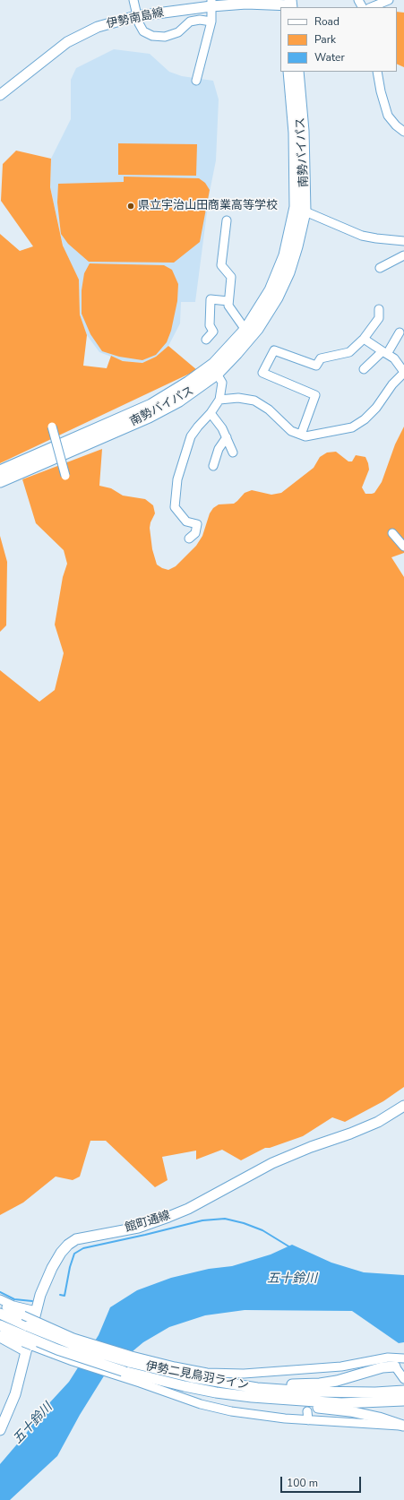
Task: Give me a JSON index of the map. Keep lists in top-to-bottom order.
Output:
{
  "streets": {
    "highway": ["南勢バイパス"],
    "main road": ["伊勢南島線", "館町通線", "伊勢二見鳥羽ライン"]
  },
  "crossings": [
    ["館町通線", "伊勢二見鳥羽ライン"]
  ],
  "water": ["五十鈴川"],
  "places": ["県立宇治山田商業高等学校"],
  "legend": ["Road", "Park", "Water"],
  "scale_bar": "100 m"
}
